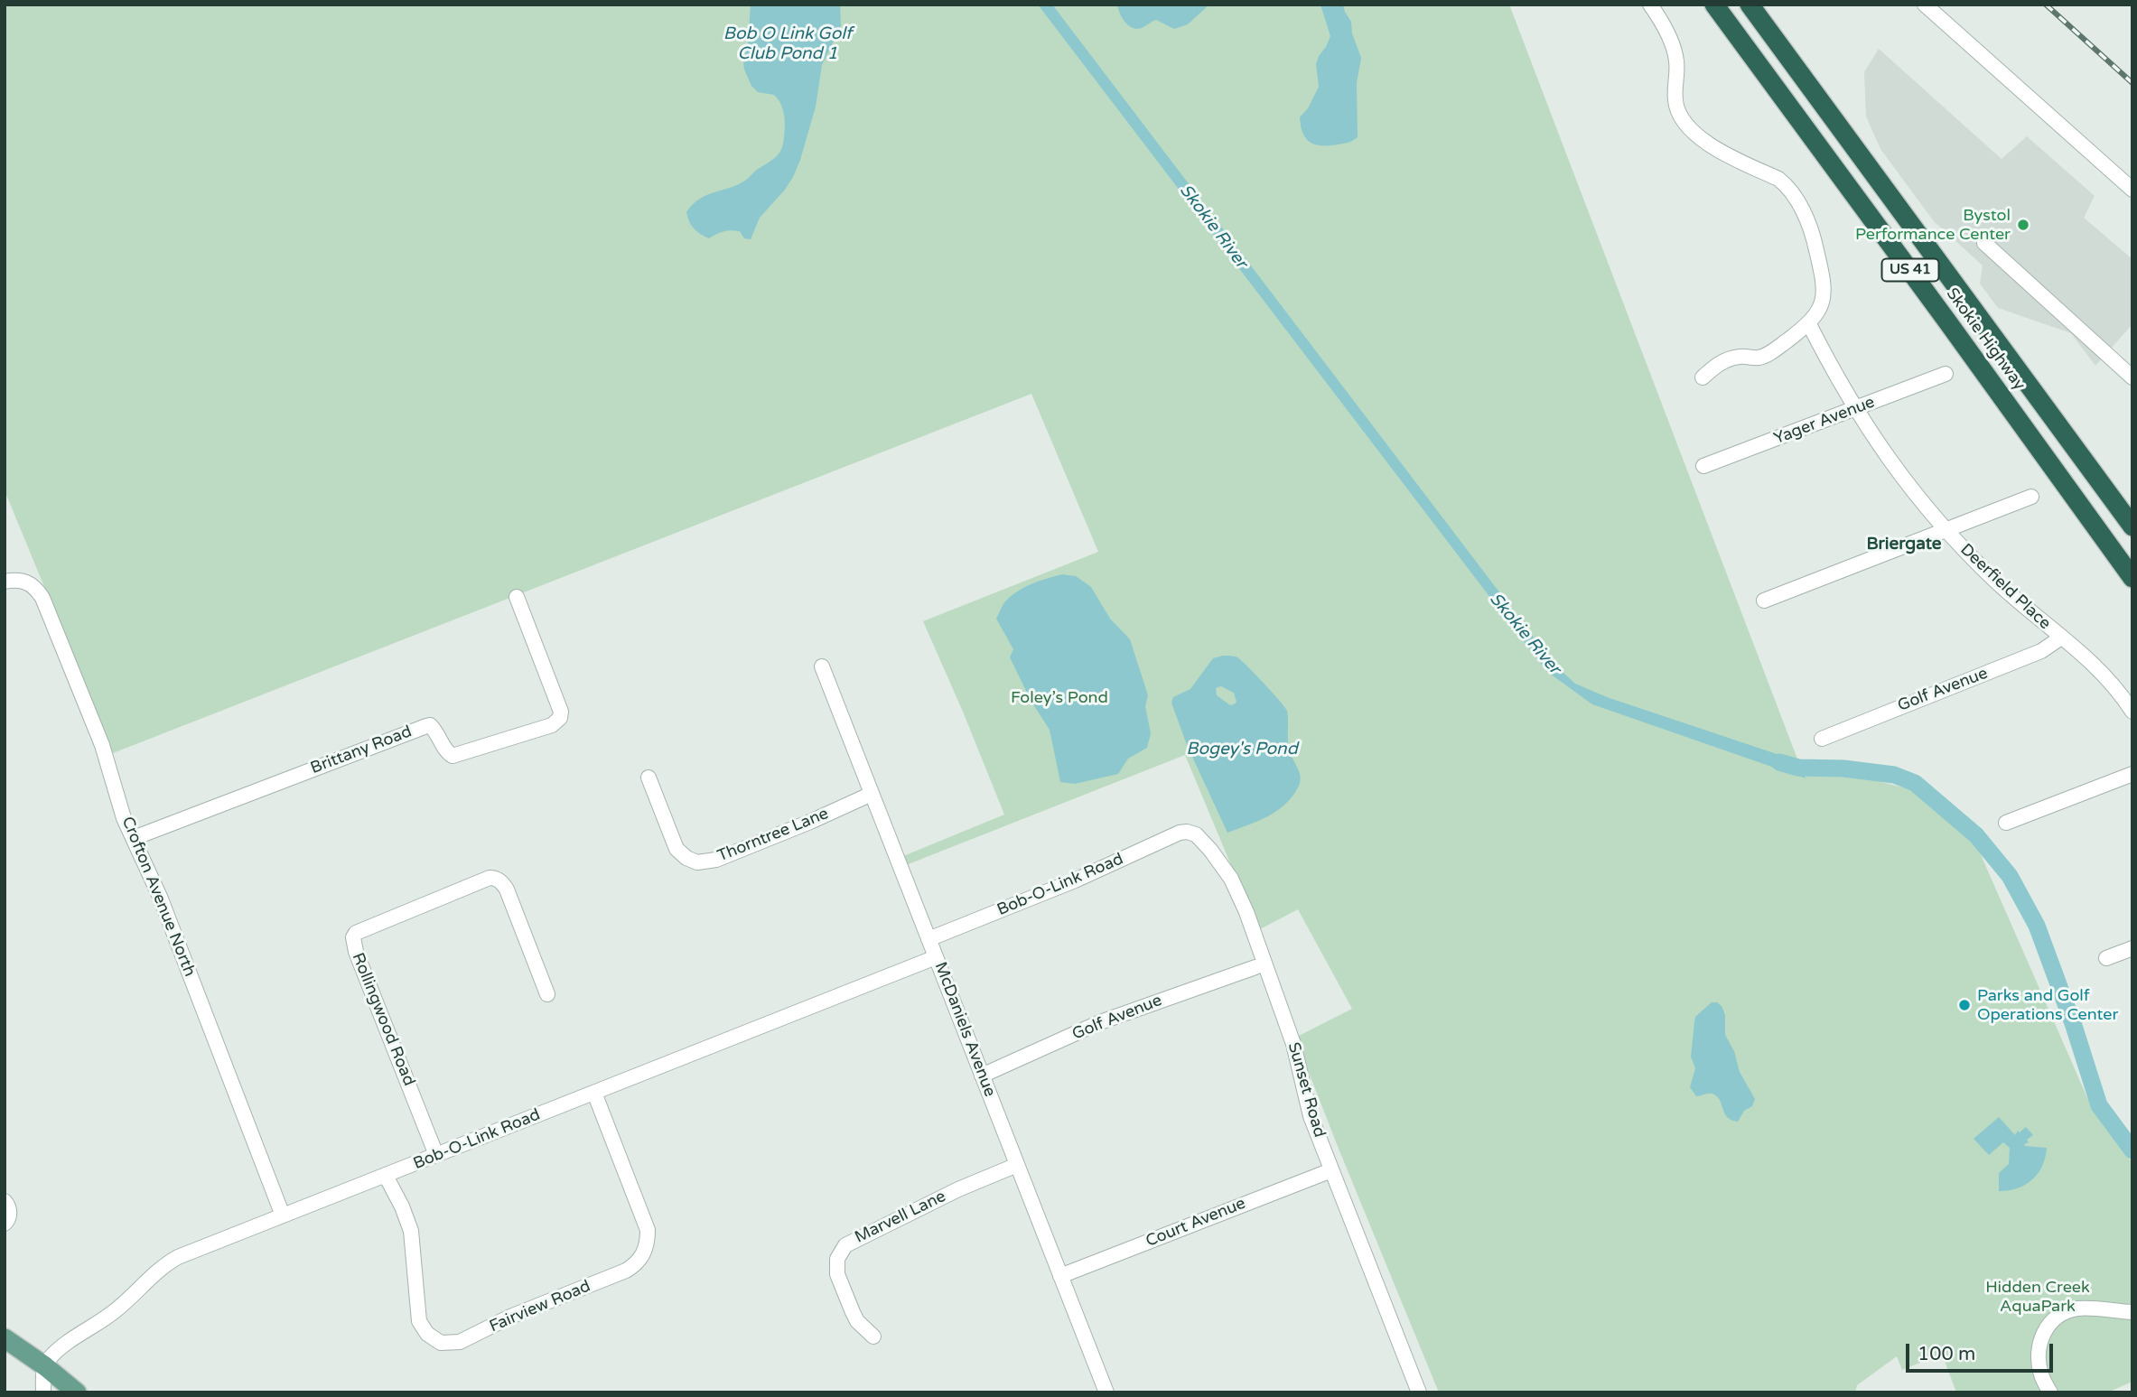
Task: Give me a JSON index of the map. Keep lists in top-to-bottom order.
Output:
{
  "streets": {
    "highway": ["US 41", "Skokie Highway"],
    "street": [
      "Yager Avenue",
      "Deerfield Place",
      "Golf Avenue",
      "Brittany Road",
      "Thorntree Lane",
      "Bob-O-Link Road",
      "Crofton Avenue North",
      "Rollingwood Road",
      "McDaniels Avenue",
      "Sunset Road",
      "Marvell Lane",
      "Court Avenue",
      "Fairview Road"
    ]
  },
  "crossings": [
    ["Yager Avenue", "Deerfield Place"],
    ["Deerfield Place", "Golf Avenue"],
    ["Golf Avenue", "McDaniels Avenue"],
    ["Brittany Road", "Crofton Avenue North"],
    ["Thorntree Lane", "McDaniels Avenue"],
    ["Bob-O-Link Road", "Crofton Avenue North"],
    ["Bob-O-Link Road", "Rollingwood Road"],
    ["Bob-O-Link Road", "McDaniels Avenue"],
    ["Bob-O-Link Road", "Sunset Road"],
    ["Bob-O-Link Road", "Fairview Road"],
    ["McDaniels Avenue", "Marvell Lane"],
    ["McDaniels Avenue", "Court Avenue"],
    ["Sunset Road", "Court Avenue"]
  ],
  "districts": ["Briergate"],
  "water": ["Bob O Link Golf Club Pond 1", "Skokie River", "Bogey's Pond"],
  "parks": ["Foley’s Pond", "Hidden Creek AquaPark"],
  "places": ["Bystol Performance Center", "Parks and Golf Operations Center"],
  "scale_bar": "100 m"
}
